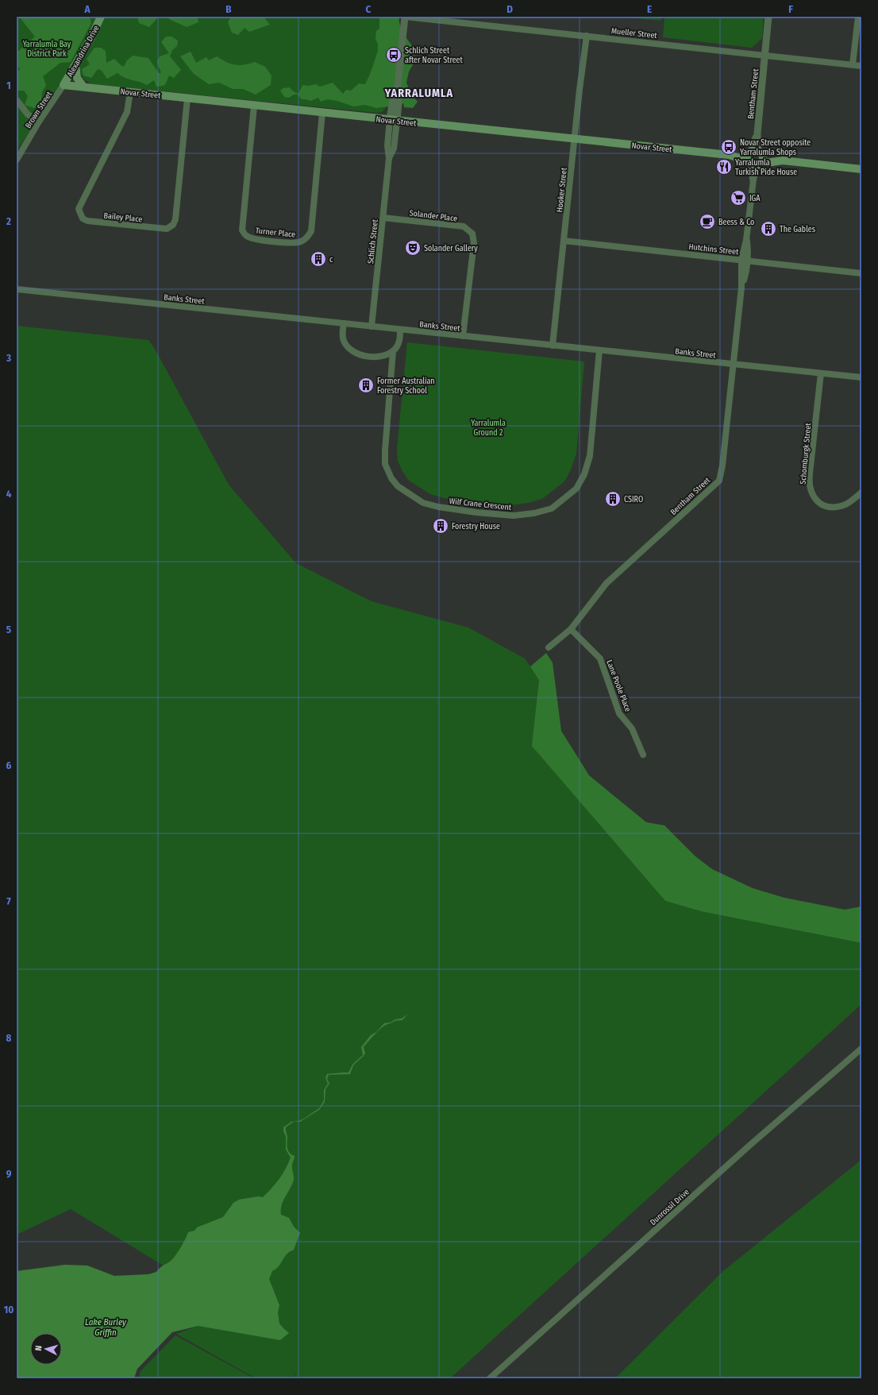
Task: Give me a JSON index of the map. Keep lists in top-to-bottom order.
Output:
{
  "streets": {
    "main road": ["Alexandrina Drive", "Novar Street"],
    "street": [
      "Mueller Street",
      "Bentham Street",
      "Brown Street",
      "Hooker Street",
      "Solander Place",
      "Bailey Place",
      "Turner Place",
      "Schlich Street",
      "Hutchins Street",
      "Banks Street",
      "Schomburgk Street",
      "Wilf Crane Crescent",
      "Lane Poole Place",
      "Dunrossil Drive"
    ]
  },
  "crossings": [
    ["Mueller Street", "Bentham Street"],
    ["Mueller Street", "Hooker Street"],
    ["Mueller Street", "Schlich Street"],
    ["Alexandrina Drive", "Novar Street"],
    ["Alexandrina Drive", "Brown Street"],
    ["Novar Street", "Bentham Street"],
    ["Novar Street", "Brown Street"],
    ["Novar Street", "Hooker Street"],
    ["Novar Street", "Bailey Place"],
    ["Novar Street", "Turner Place"],
    ["Novar Street", "Schlich Street"],
    ["Bentham Street", "Hutchins Street"],
    ["Bentham Street", "Banks Street"],
    ["Bentham Street", "Lane Poole Place"],
    ["Hooker Street", "Hutchins Street"],
    ["Hooker Street", "Banks Street"],
    ["Solander Place", "Schlich Street"],
    ["Solander Place", "Banks Street"],
    ["Schlich Street", "Banks Street"],
    ["Banks Street", "Schomburgk Street"],
    ["Banks Street", "Wilf Crane Crescent"]
  ],
  "districts": ["YARRALUMLA"],
  "water": ["Lake Burley Griffin"],
  "parks": ["Yarralumla Bay District Park", "Yarralumla Ground 2"],
  "places": {
    "bus stop": ["Schlich Street after Novar Street", "Novar Street opposite Yarralumla Shops"],
    "restaurant": ["Yarralumla Turkish Pide House"],
    "supermarket": ["IGA"],
    "cafe": ["Beess & Co"],
    "building": [
      "The Gables",
      "c",
      "Former Australian Forestry School",
      "CSIRO",
      "Forestry House"
    ],
    "theatre": ["Solander Gallery"]
  },
  "north": "left",
  "grid": {
    "columns": [
      "A",
      "B",
      "C",
      "D",
      "E",
      "F"
    ],
    "rows": [
      "1",
      "2",
      "3",
      "4",
      "5",
      "6",
      "7",
      "8",
      "9",
      "10"
    ]
  }
}
